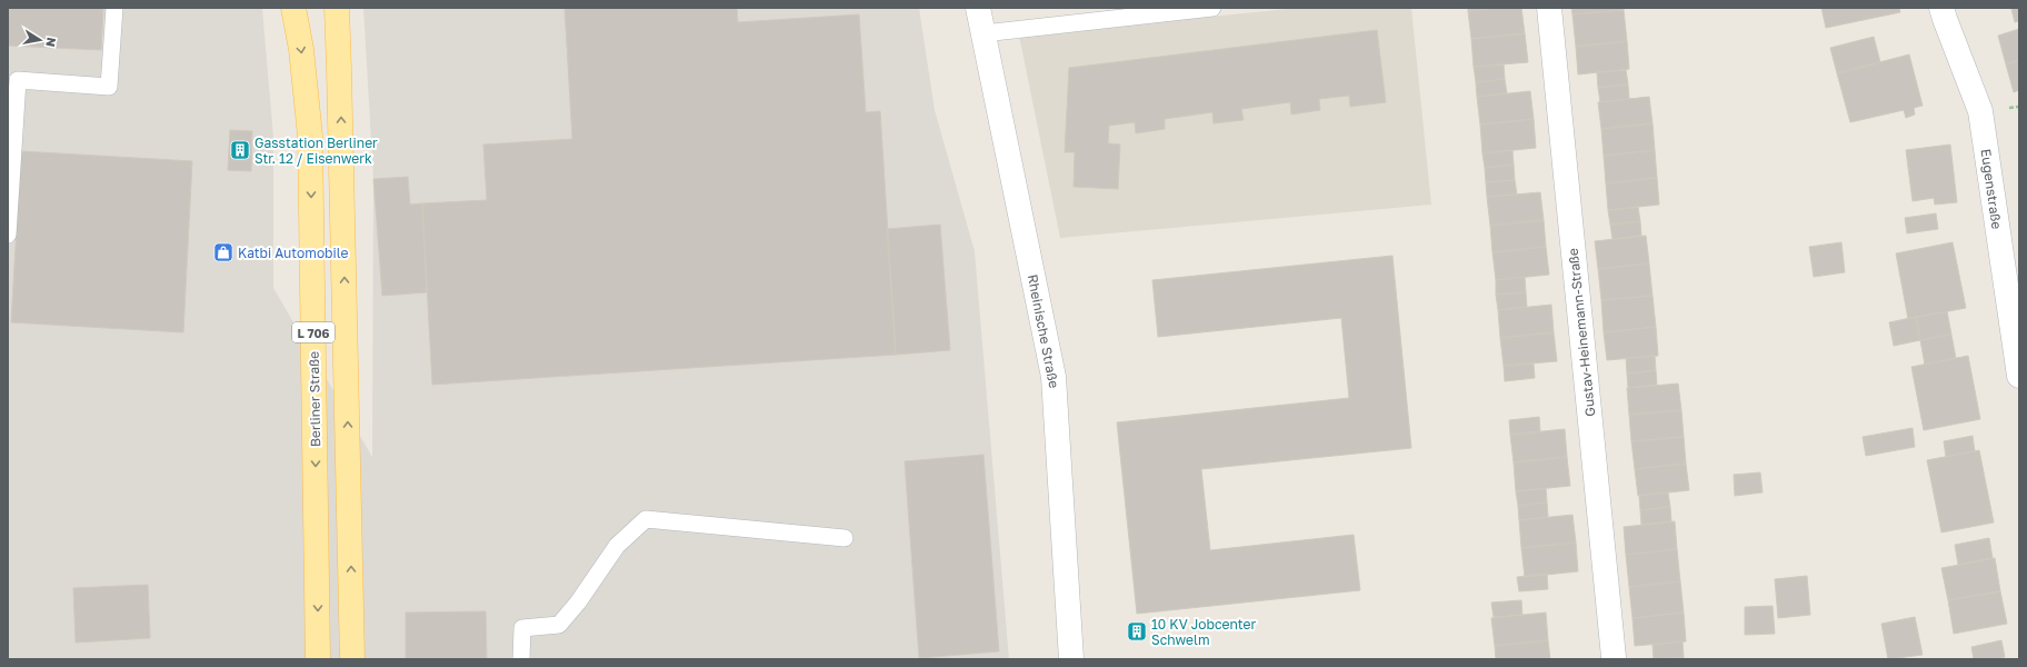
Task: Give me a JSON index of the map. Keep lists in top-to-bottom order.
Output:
{
  "streets": {
    "main road": ["L 706", "Berliner Straße"],
    "street": ["Eugenstraße", "Rheinische Straße", "Gustav-Heinemann-Straße"]
  },
  "places": {
    "building": ["Gasstation Berliner Str. 12 / Eisenwerk", "10 KV Jobcenter Schwelm"],
    "shop": ["Katbi Automobile"]
  },
  "north": "right"
}
